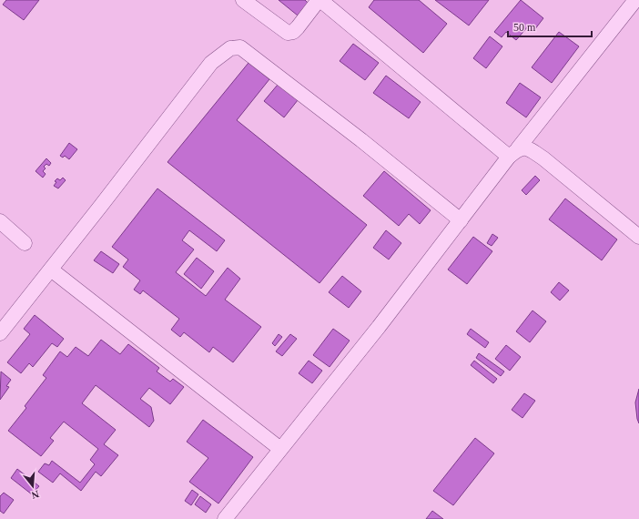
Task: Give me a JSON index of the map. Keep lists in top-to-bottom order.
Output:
{
  "scale_bar": "50 m",
  "north": "bottom"
}
